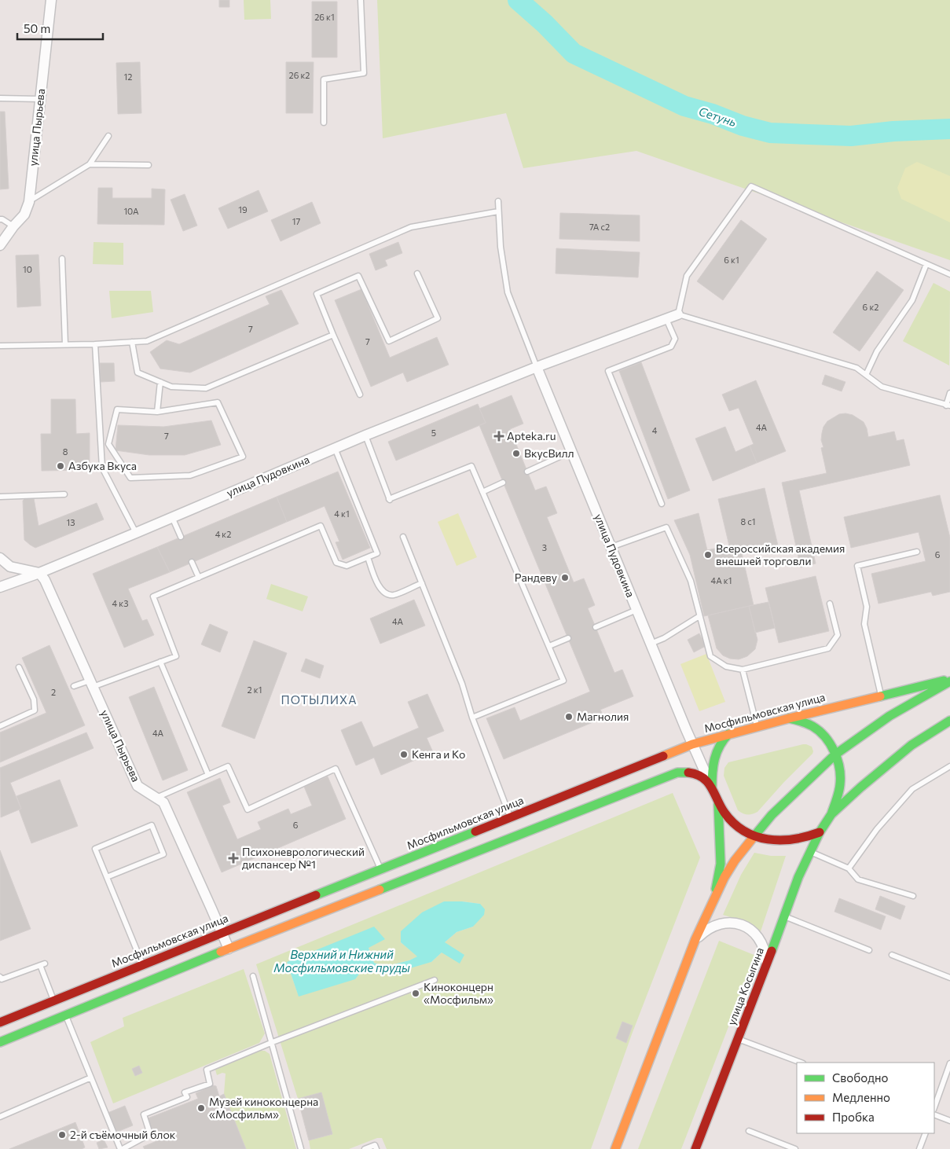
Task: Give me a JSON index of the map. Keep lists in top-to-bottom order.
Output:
{
  "streets": {
    "main road": ["Мосфильмовская улица", "улица Косыгина"],
    "street": ["улица Пырьева", "улица Пудовкина"]
  },
  "crossings": [
    ["улица Пырьева", "улица Пудовкина"],
    ["улица Пырьева", "Мосфильмовская улица"],
    ["улица Пудовкина", "Мосфильмовская улица"],
    ["Мосфильмовская улица", "улица Косыгина"]
  ],
  "districts": ["ПОТЫЛИХА"],
  "water": ["Сетунь", "Верхний и Нижний Мосфильмовские пруды"],
  "places": {
    "health": ["Apteka.ru", "Психоневрологический диспансер №1"],
    "other": [
      "ВкусВилл",
      "Азбука Вкуса",
      "Всероссийская академия внешней торговли",
      "Рандеву",
      "Магнолия",
      "Кенга и Ко",
      "Киноконцерн «Мосфильм»",
      "Музей киноконцерна «Мосфильм»",
      "2-й съёмочный блок"
    ]
  },
  "house_numbers": [
    "26 к1",
    "26 к2",
    "12",
    "19",
    "10А",
    "17",
    "7А с2",
    "6 к1",
    "10",
    "6 к2",
    "7",
    "7",
    "4А",
    "4",
    "5",
    "7",
    "8",
    "4 к1",
    "8 с1",
    "13",
    "4 к2",
    "3",
    "6",
    "4А к1",
    "4 к3",
    "4А",
    "2 к1",
    "2",
    "4А",
    "6"
  ],
  "legend": ["Свободно", "Медленно", "Пробка"],
  "scale_bar": "50 m"
}
